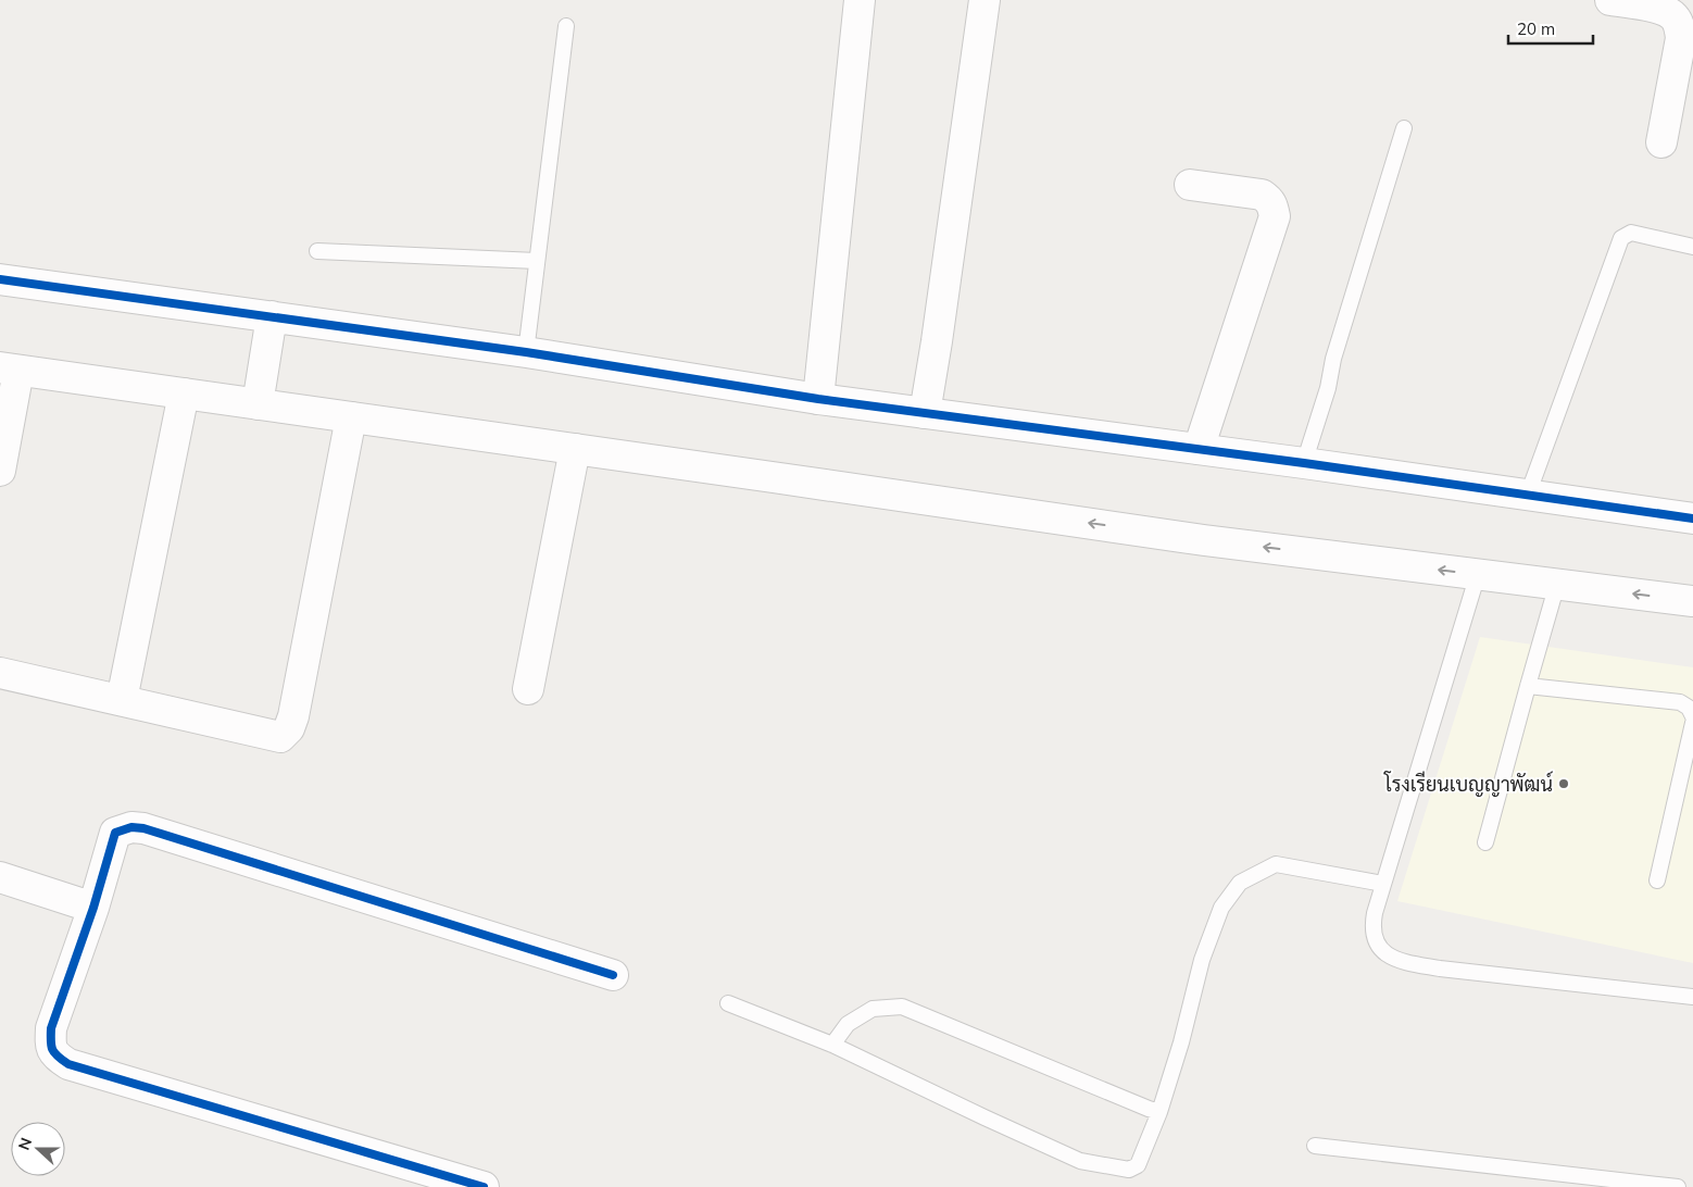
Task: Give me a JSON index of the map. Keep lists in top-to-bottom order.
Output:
{
  "places": ["โรงเรียนเบญญาพัฒน์"],
  "scale_bar": "20 m",
  "north": "left"
}
